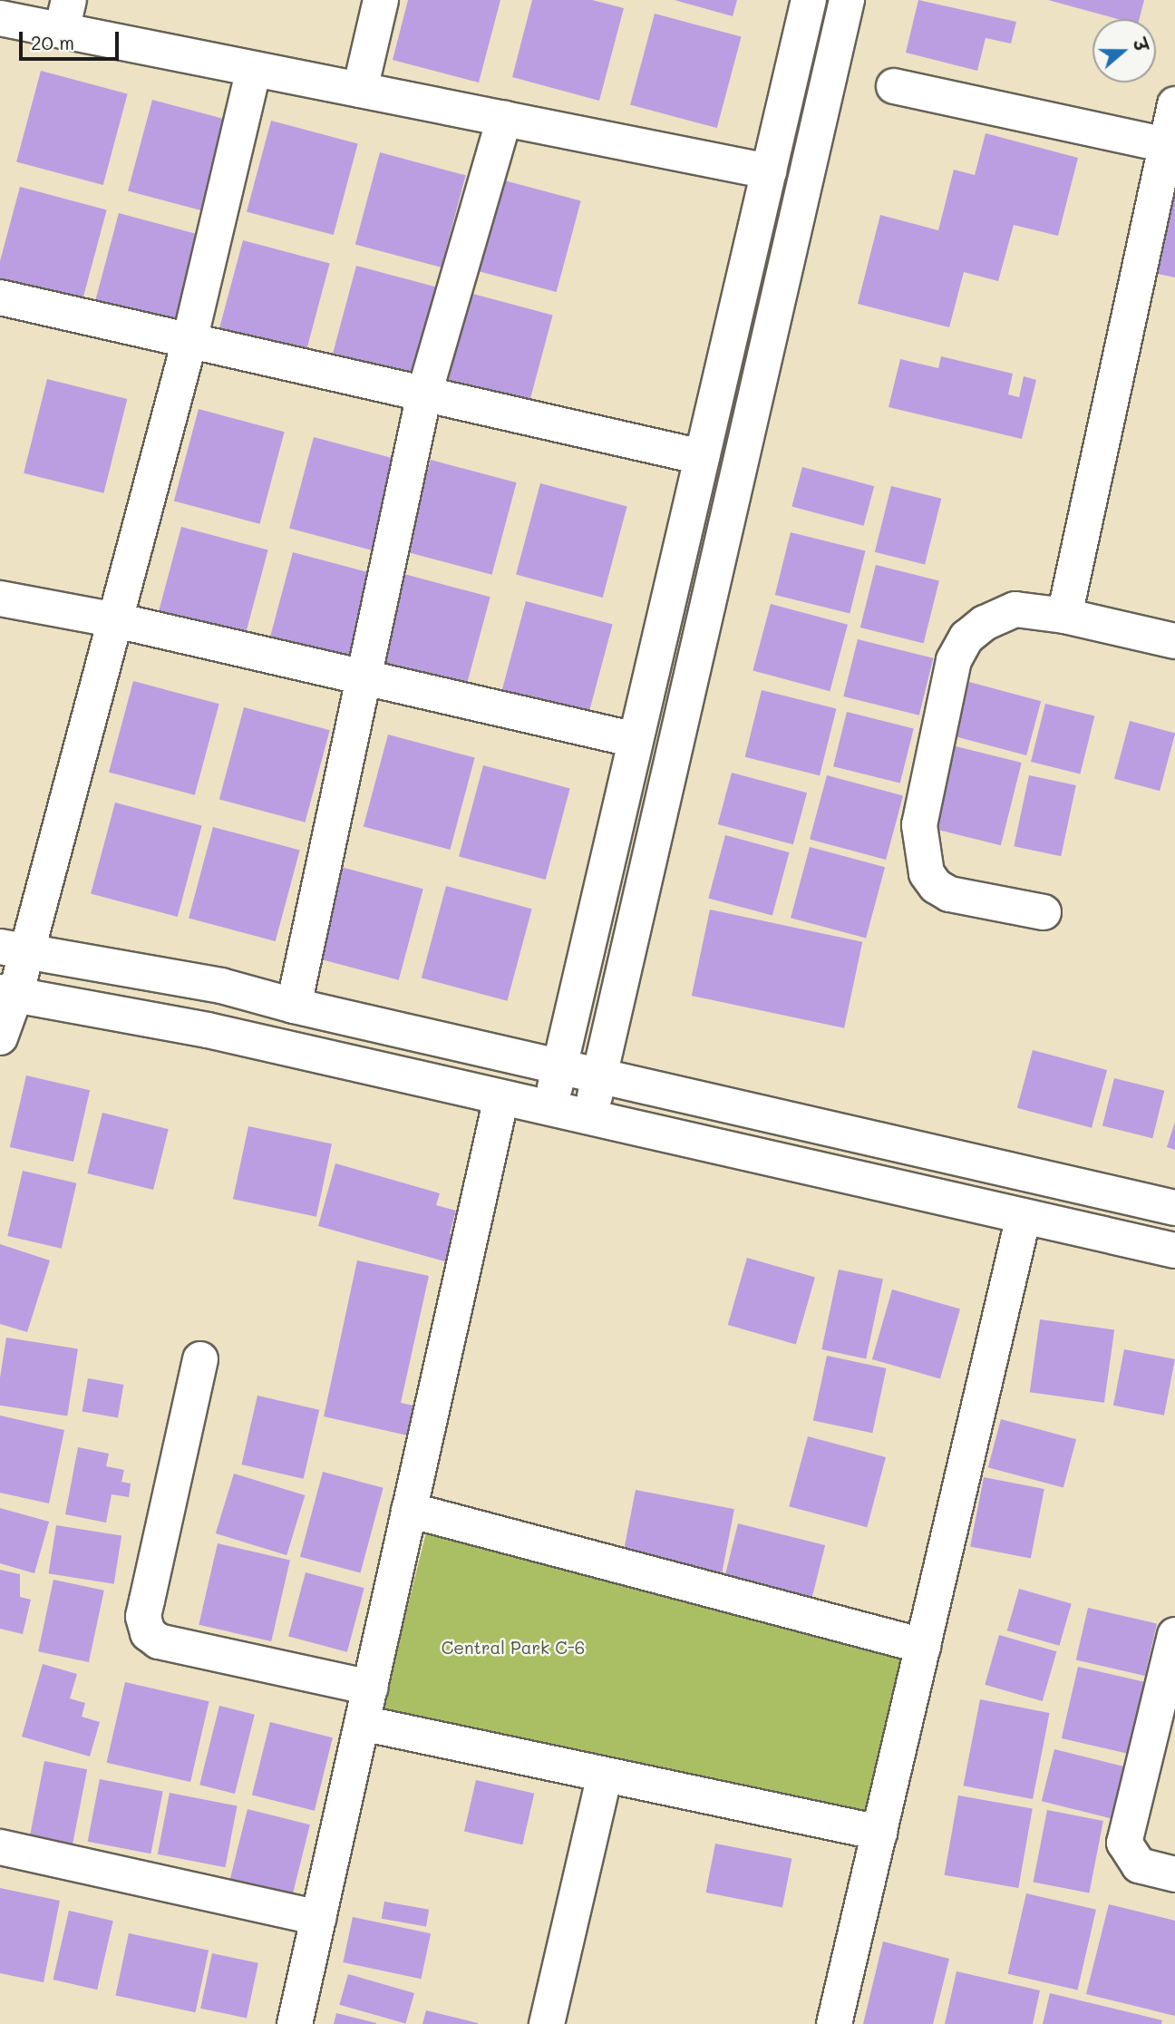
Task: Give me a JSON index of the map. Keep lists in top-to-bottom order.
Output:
{
  "parks": ["Central Park C-6"],
  "scale_bar": "20 m",
  "north": "right"
}
